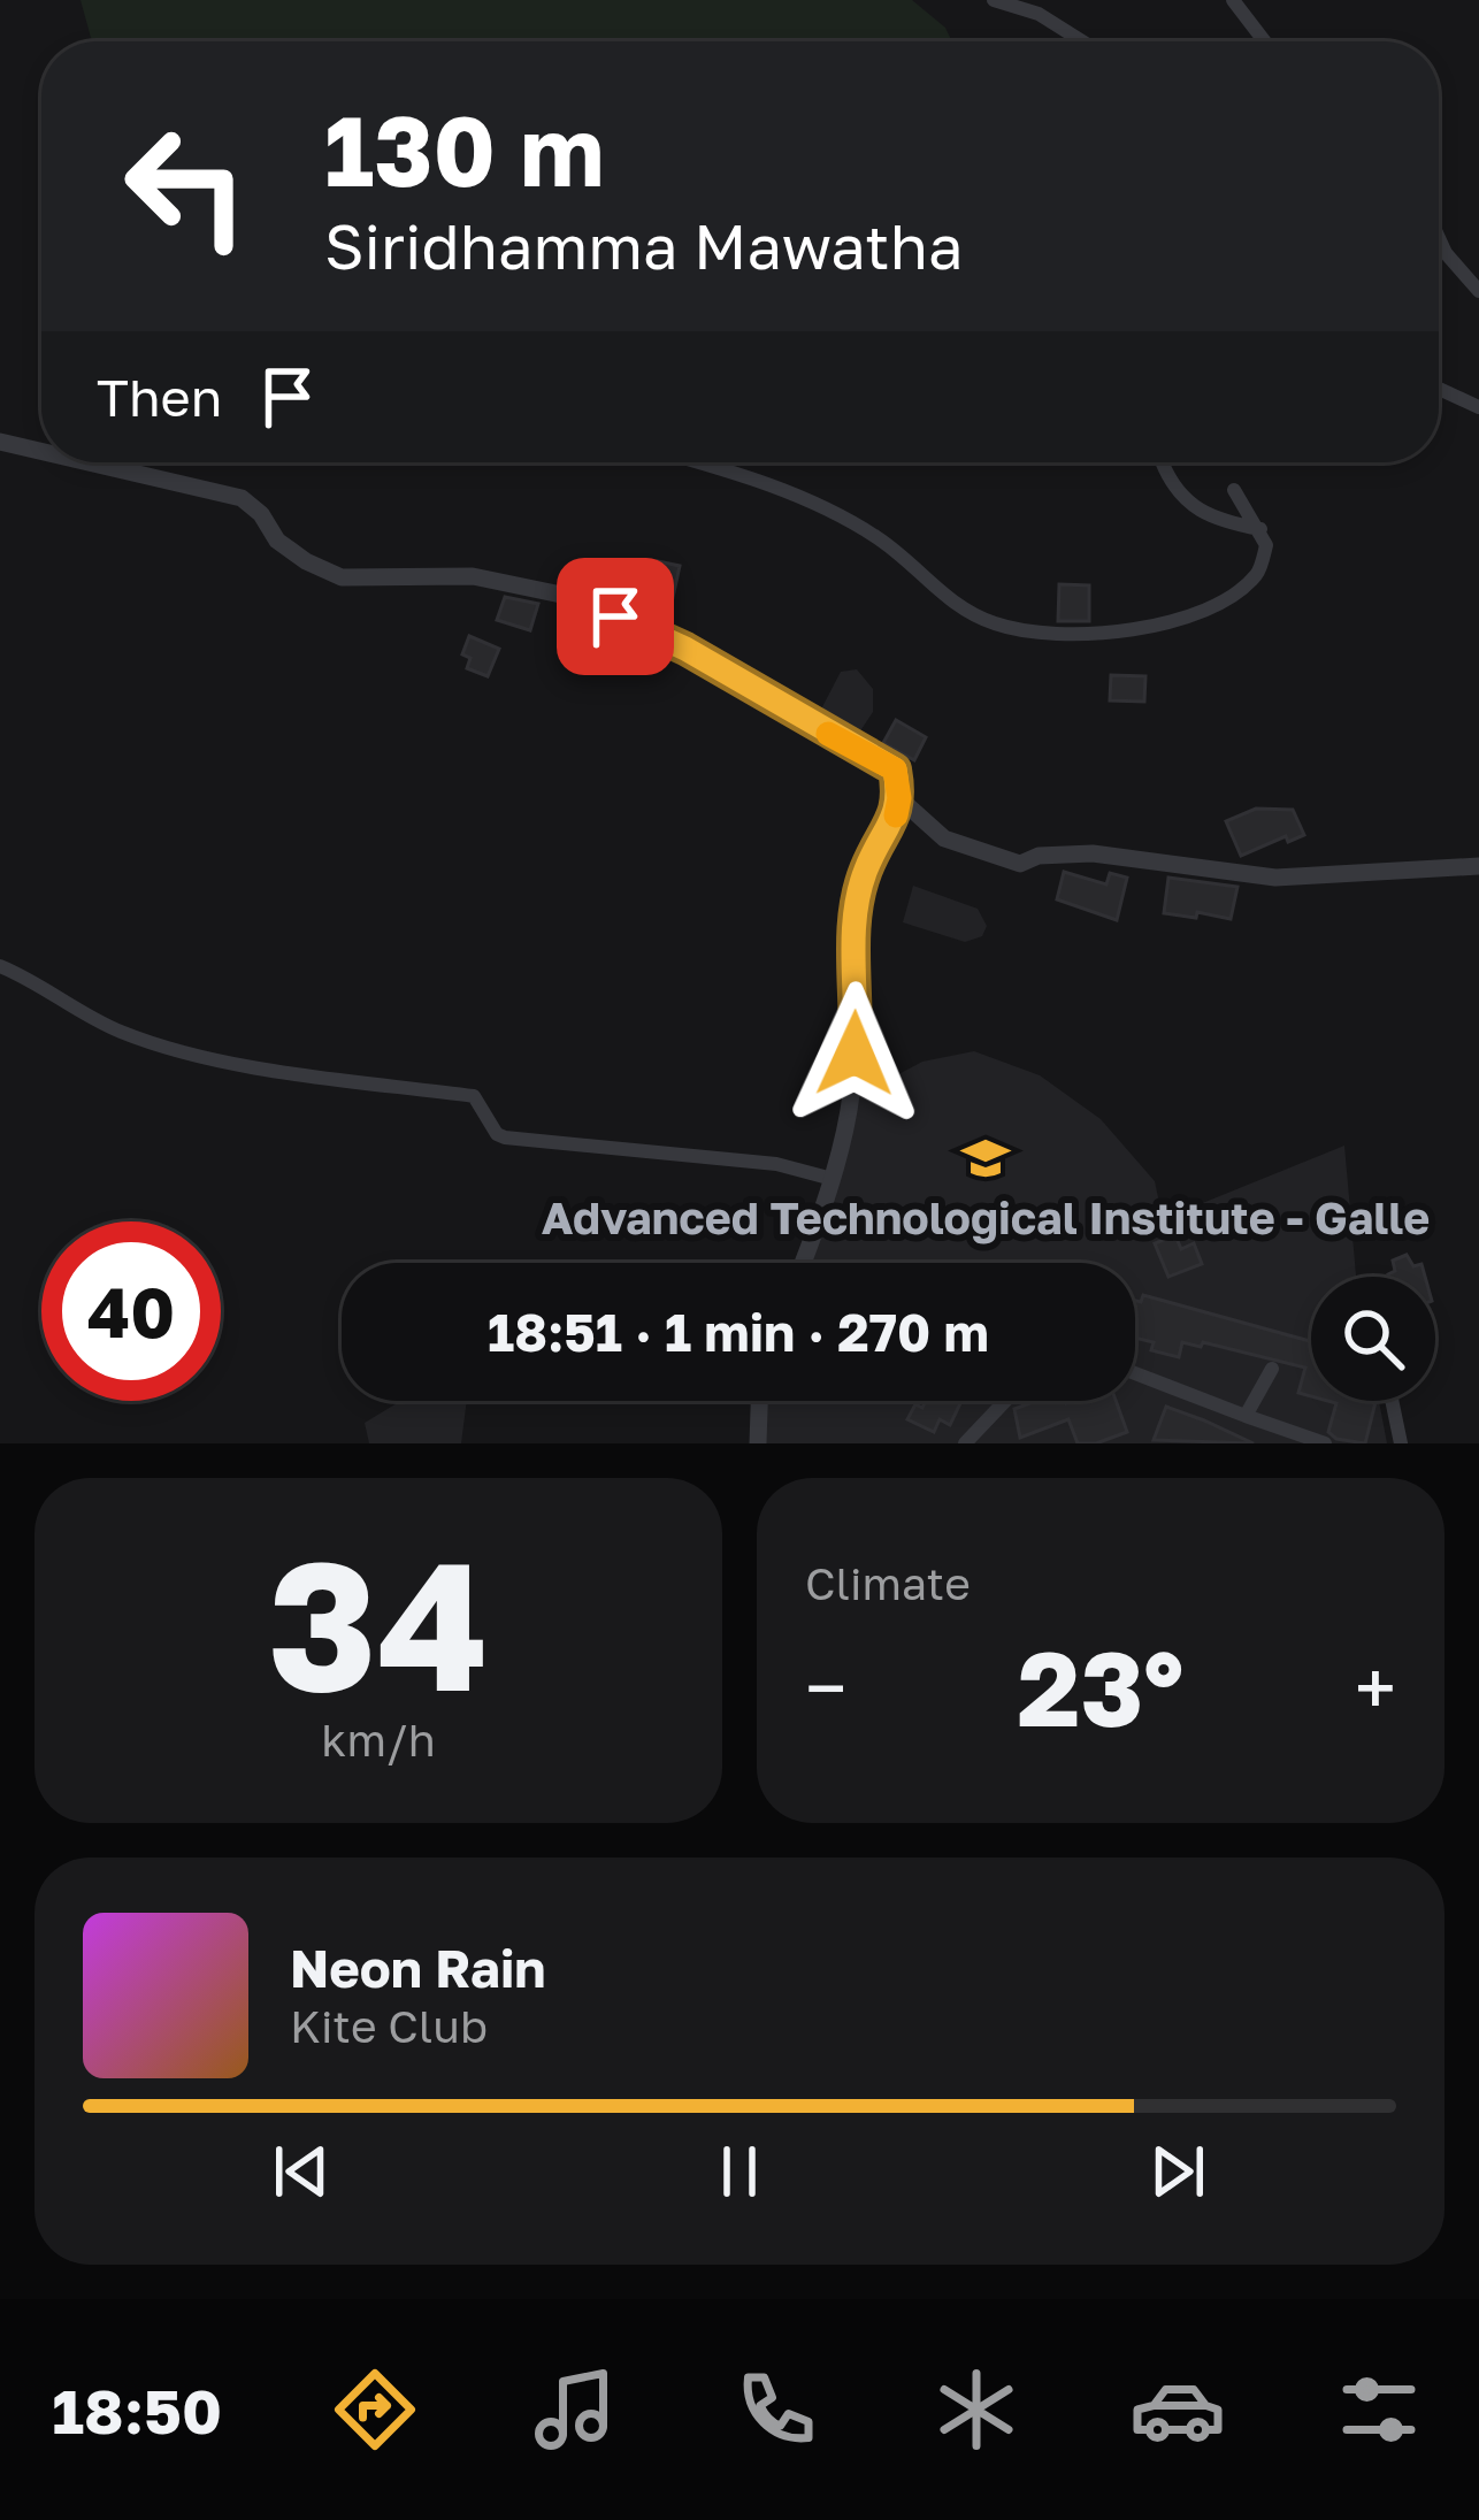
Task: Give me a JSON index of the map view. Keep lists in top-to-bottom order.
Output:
{
  "places": {
    "school or university": ["Advanced Technological Institute - Galle"]
  },
  "page": {
    "turn": ["130 m", "Siridhamma Mawatha"],
    "then": "Then",
    "limit": "40",
    "trip": "18:51 · 1 min · 270 m",
    "tile": [
      ["34", "km/h"],
      "Climate"
    ],
    "heat": ["−", "23°", "+"],
    "song": ["Neon Rain", "Kite Club"],
    "tabs": "18:50"
  }
}
